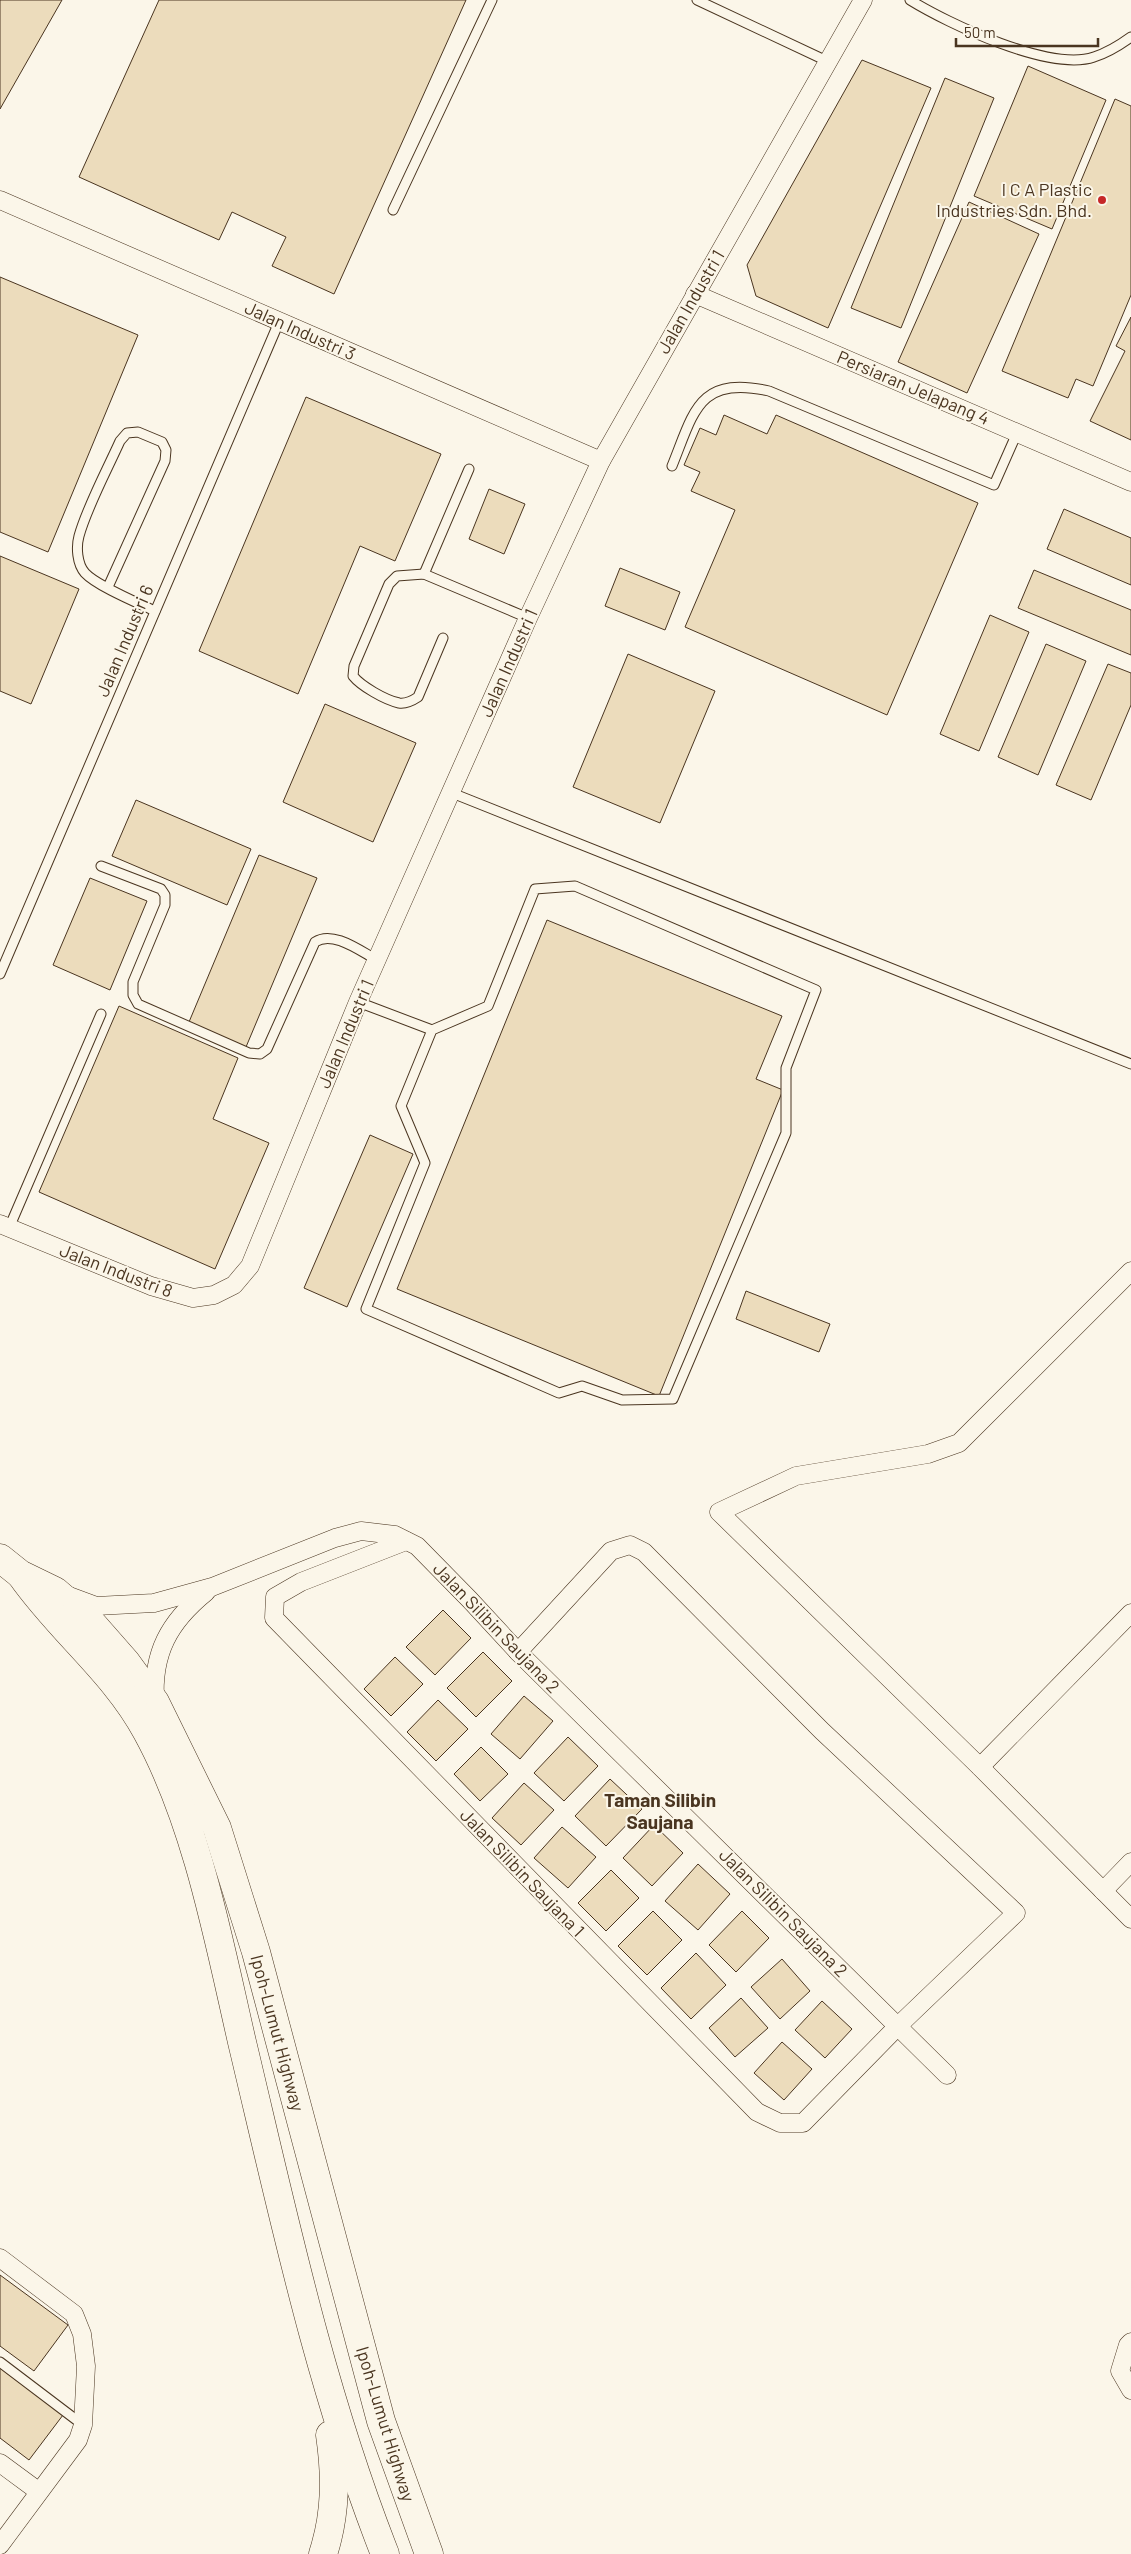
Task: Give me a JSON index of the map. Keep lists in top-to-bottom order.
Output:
{
  "streets": {
    "highway": ["Ipoh-Lumut Highway"],
    "street": [
      "Jalan Industri 1",
      "Jalan Industri 3",
      "Persiaran Jelapang 4",
      "Jalan Industri 8",
      "Jalan Silibin Saujana 2",
      "Jalan Silibin Saujana 1"
    ],
    "lane": ["Jalan Industri 6"]
  },
  "crossings": [
    ["Jalan Industri 1", "Jalan Industri 3"],
    ["Jalan Industri 1", "Persiaran Jelapang 4"],
    ["Jalan Industri 1", "Jalan Industri 8"],
    ["Jalan Industri 3", "Jalan Industri 6"],
    ["Jalan Silibin Saujana 2", "Jalan Silibin Saujana 1"]
  ],
  "districts": ["Taman Silibin Saujana"],
  "places": ["I C A Plastic Industries Sdn. Bhd."],
  "scale_bar": "50 m"
}
